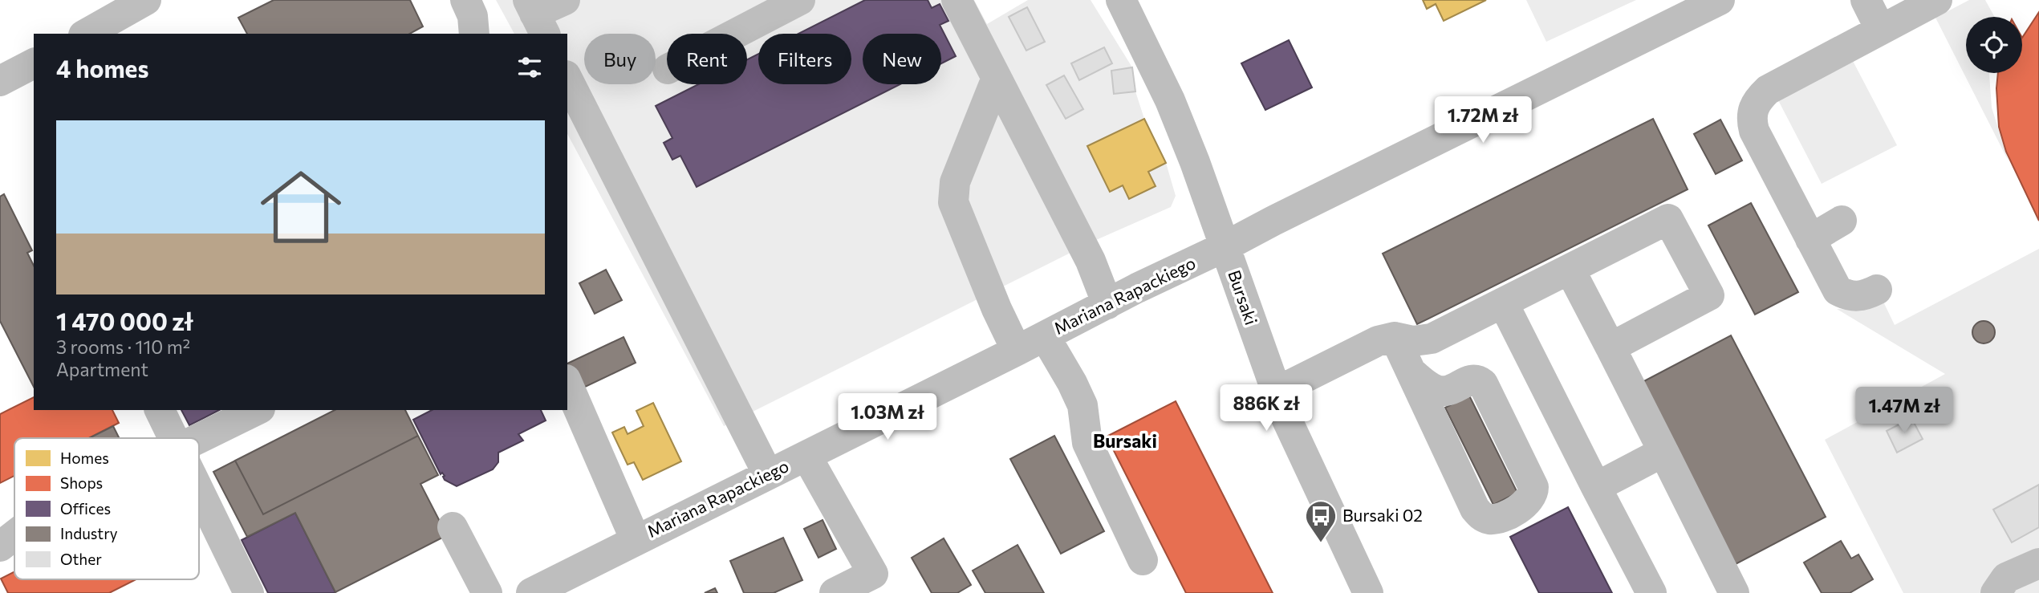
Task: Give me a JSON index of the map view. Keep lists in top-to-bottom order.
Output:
{
  "streets": {
    "street": ["Mariana Rapackiego", "Bursaki"]
  },
  "crossings": [
    ["Mariana Rapackiego", "Bursaki"]
  ],
  "districts": ["Bursaki"],
  "places": {
    "bus stop": ["Bursaki 02"]
  },
  "legend": [
    "Homes",
    "Shops",
    "Offices",
    "Industry",
    "Other"
  ],
  "page": {
    "chip": [
      "Buy",
      "Rent",
      "Filters",
      "New"
    ],
    "heading": "4 homes",
    "price": [
      "1.72M zł",
      "886K zł",
      "1.47M zł",
      "1.03M zł"
    ],
    "list": [
      {
        "name": "1 470 000 zł",
        "note": "3 rooms · 110 m² · Apartment"
      }
    ]
  }
}
